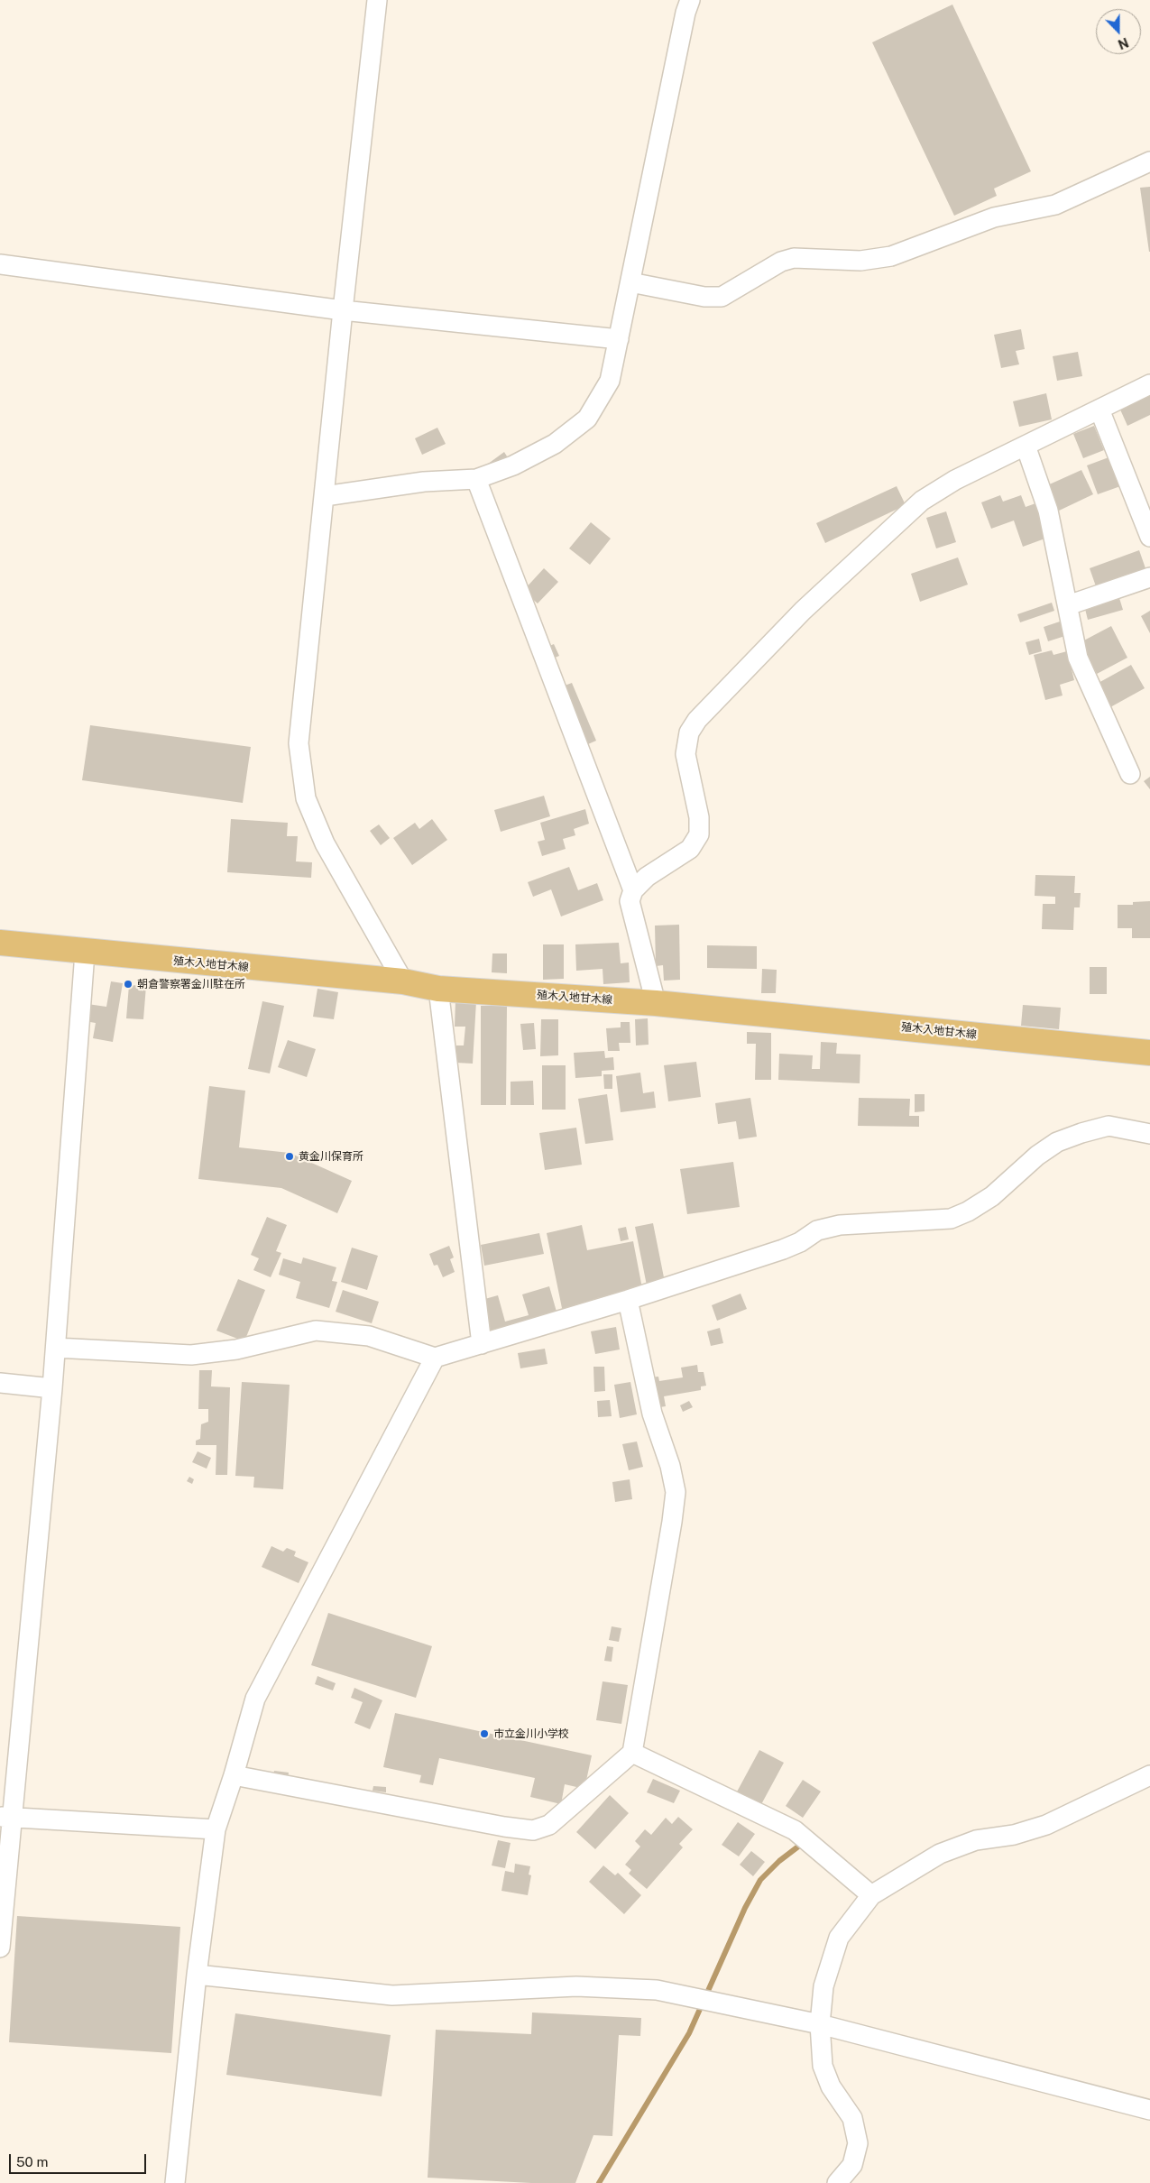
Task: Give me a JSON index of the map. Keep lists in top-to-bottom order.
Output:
{
  "streets": {
    "main road": ["殖木入地甘木線"]
  },
  "places": ["朝倉警察署金川駐在所", "黄金川保育所", "市立金川小学校"],
  "scale_bar": "50 m",
  "north": "bottom"
}
